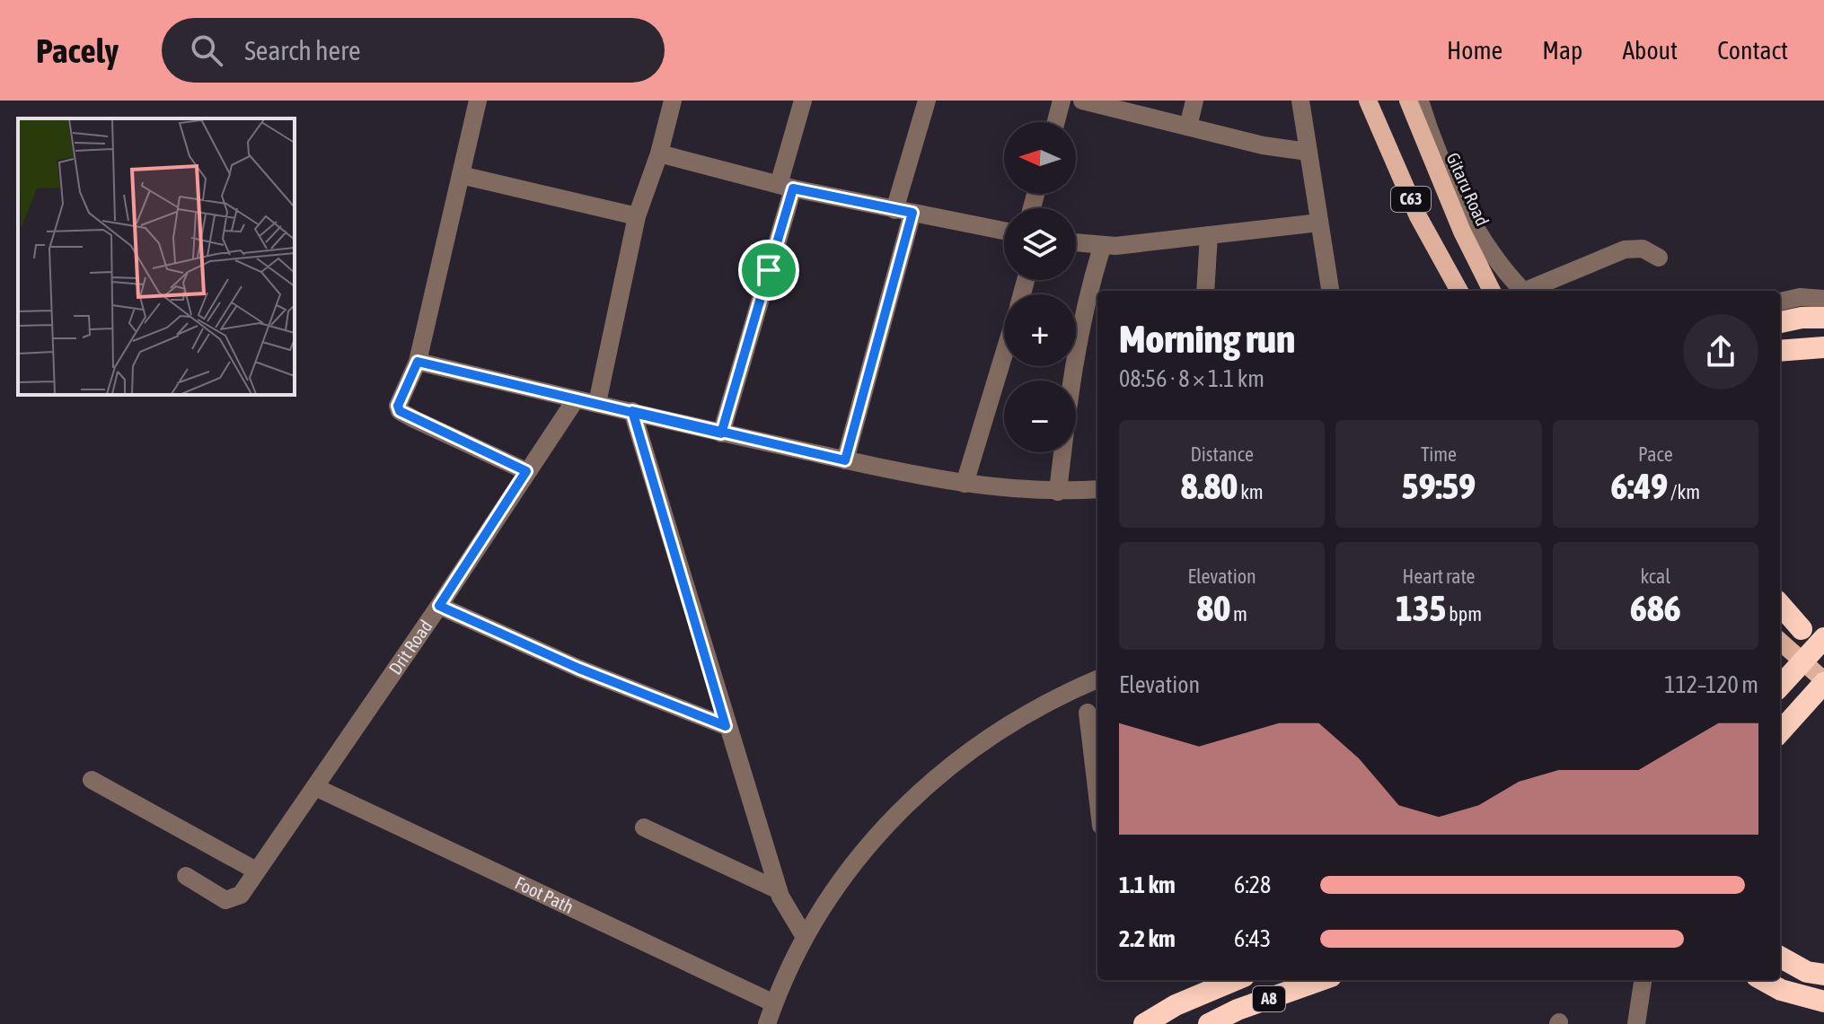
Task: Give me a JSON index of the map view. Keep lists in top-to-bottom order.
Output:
{
  "streets": {
    "highway": ["A8"],
    "main road": ["Gitaru Road", "C63"],
    "street": ["Drit Road", "Foot Path"]
  },
  "crossings": [
    ["Drit Road", "Foot Path"]
  ],
  "north": "left",
  "page": {
    "header": "Pacely",
    "search": "Search here",
    "nav": [
      "Home",
      "Map",
      "About",
      "Contact"
    ],
    "map_buttons": ["+", "−"],
    "heading": ["Morning run", "08:56 · 8 × 1.1 km"],
    "stats": [
      ["Distance", "8.80 km"],
      ["Time", "59:59"],
      ["Pace", "6:49 /km"],
      ["Elevation", "80 m"],
      ["Heart rate", "135 bpm"],
      ["kcal", "686"]
    ],
    "chart": ["Elevation", "112–120 m"],
    "list": [
      {
        "name": "1.1 km",
        "note": "6:28"
      },
      {
        "name": "2.2 km",
        "note": "6:43"
      }
    ]
  }
}
